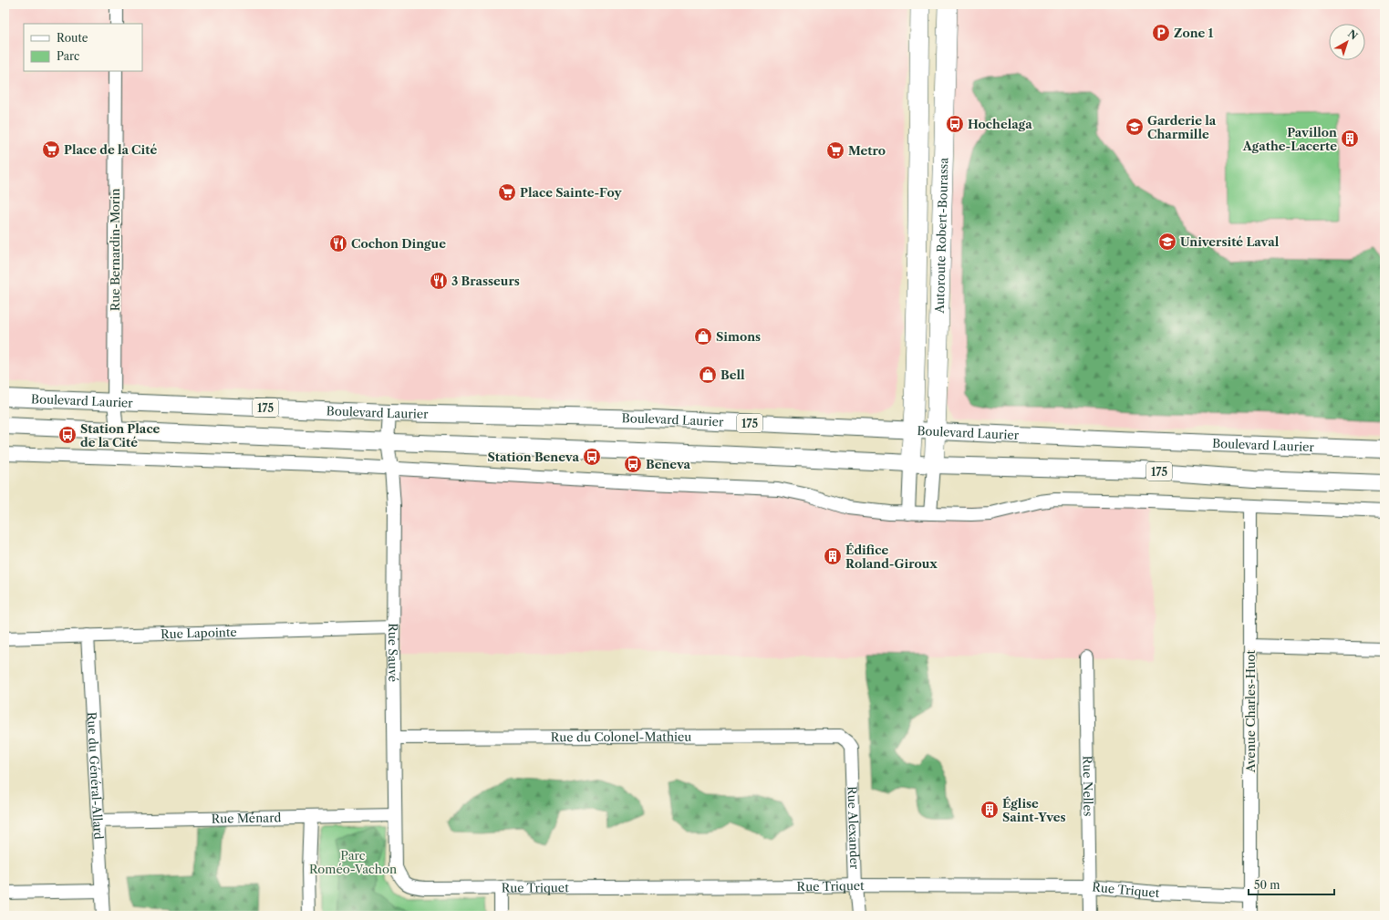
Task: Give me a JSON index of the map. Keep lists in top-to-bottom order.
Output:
{
  "streets": {
    "highway": ["Autoroute Robert-Bourassa"],
    "main road": ["Boulevard Laurier", "175"],
    "street": [
      "Rue Bernardin-Morin",
      "Rue Lapointe",
      "Rue Sauvé",
      "Avenue Charles-Huot",
      "Rue du Colonel-Mathieu",
      "Rue du Général-Allard",
      "Rue Nelles",
      "Rue Ménard",
      "Rue Alexander",
      "Rue Triquet"
    ]
  },
  "crossings": [
    ["Autoroute Robert-Bourassa", "Boulevard Laurier"],
    ["Autoroute Robert-Bourassa", "175"],
    ["Rue Bernardin-Morin", "Boulevard Laurier"],
    ["Rue Bernardin-Morin", "175"],
    ["Boulevard Laurier", "Rue Sauvé"],
    ["175", "Rue Sauvé"],
    ["Rue Lapointe", "Rue Sauvé"],
    ["Rue Lapointe", "Rue du Général-Allard"],
    ["Rue Sauvé", "Rue du Colonel-Mathieu"],
    ["Rue Sauvé", "Rue Ménard"],
    ["Rue Sauvé", "Rue Triquet"],
    ["Avenue Charles-Huot", "Rue Triquet"],
    ["Rue du Colonel-Mathieu", "Rue Alexander"],
    ["Rue du Général-Allard", "Rue Ménard"],
    ["Rue Nelles", "Rue Triquet"],
    ["Rue Alexander", "Rue Triquet"]
  ],
  "parks": ["Parc Roméo-Vachon"],
  "places": {
    "parking": ["Zone 1"],
    "bus stop": [
      "Hochelaga",
      "Station Place de la Cité",
      "Station Beneva",
      "Beneva"
    ],
    "school or university": ["Garderie la Charmille", "Université Laval"],
    "building": ["Pavillon Agathe-Lacerte", "Édifice Roland-Giroux", "Église Saint-Yves"],
    "supermarket": ["Place de la Cité", "Metro", "Place Sainte-Foy"],
    "restaurant": ["Cochon Dingue", "3 Brasseurs"],
    "shop": ["Simons", "Bell"]
  },
  "legend": ["Route", "Parc"],
  "scale_bar": "50 m",
  "north": "top right"
}
